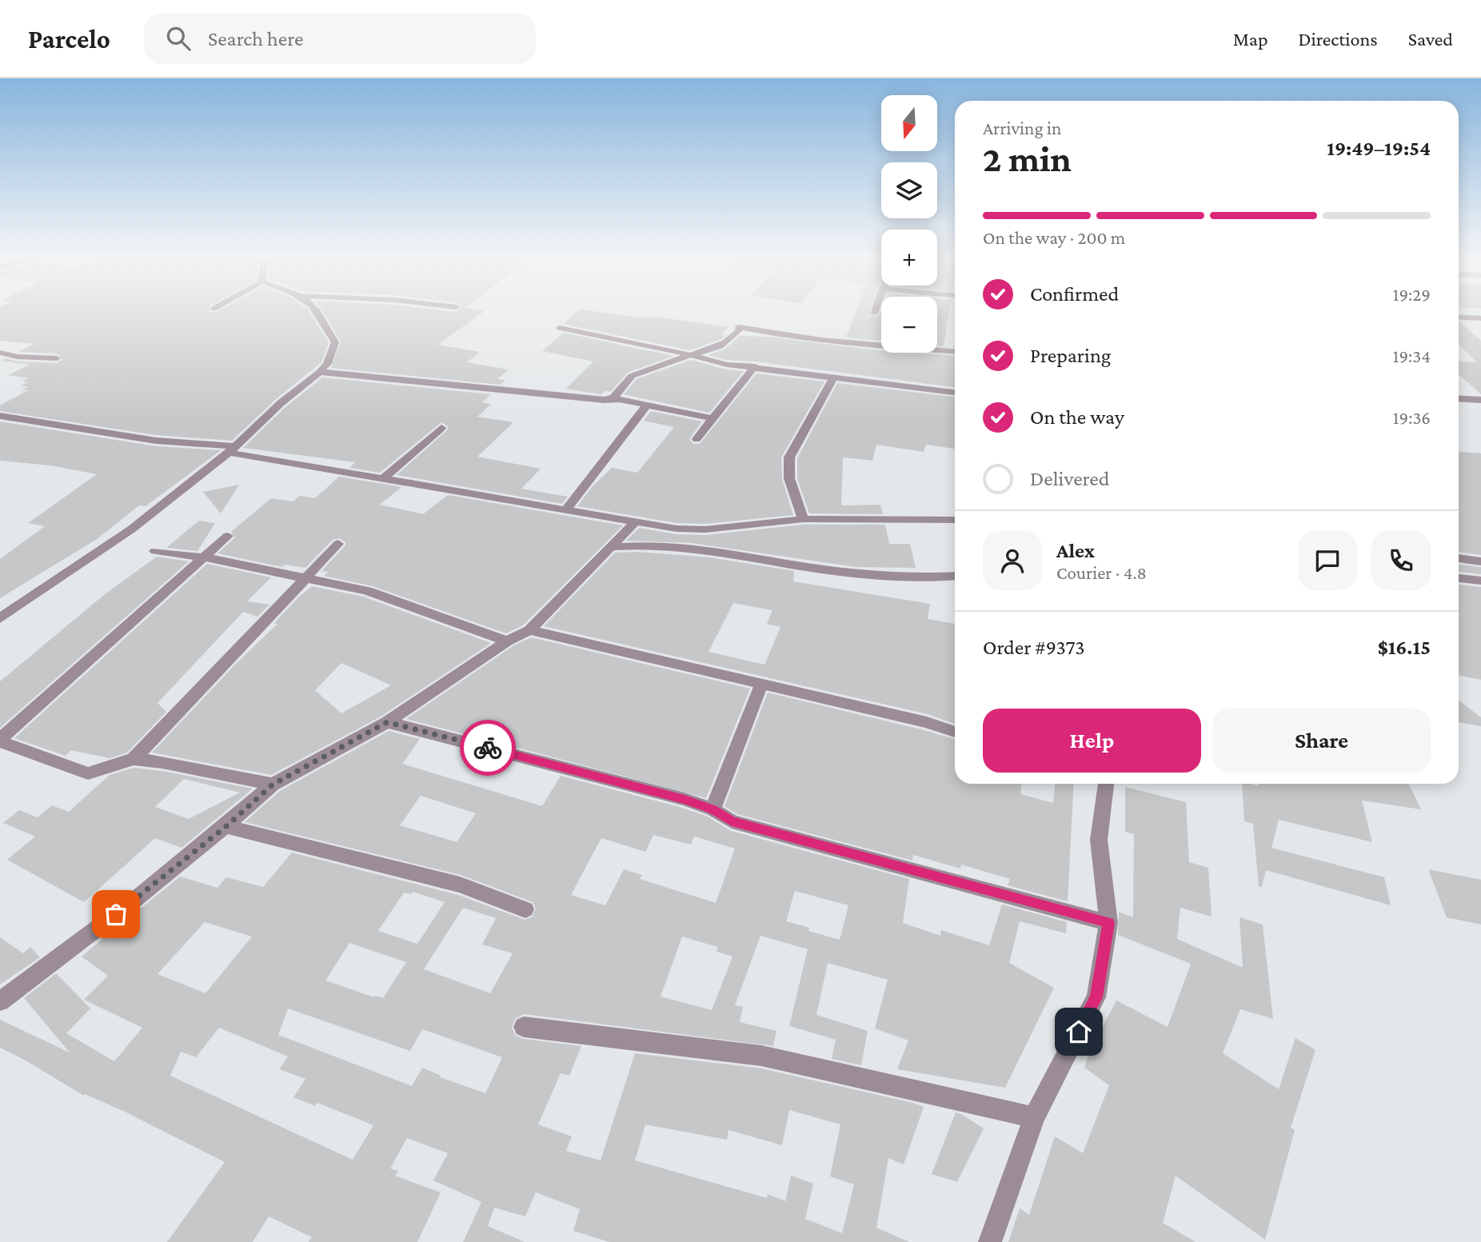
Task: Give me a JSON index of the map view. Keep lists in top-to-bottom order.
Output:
{
  "north": "bottom",
  "page": {
    "header": "Parcelo",
    "search": "Search here",
    "nav": ["Map", "Directions", "Saved"],
    "map_buttons": ["+", "−"],
    "heading": ["2 min", "Arriving in", "19:49–19:54"],
    "panel": [
      "Alex",
      "Courier · 4.8",
      "Order #9373",
      "$16.15"
    ],
    "bar": "On the way · 200 m",
    "list": [
      ["Confirmed", "19:29"],
      ["Preparing", "19:34"],
      ["On the way", "19:36"],
      "Delivered"
    ],
    "buttons": ["Help", "Share"]
  }
}
